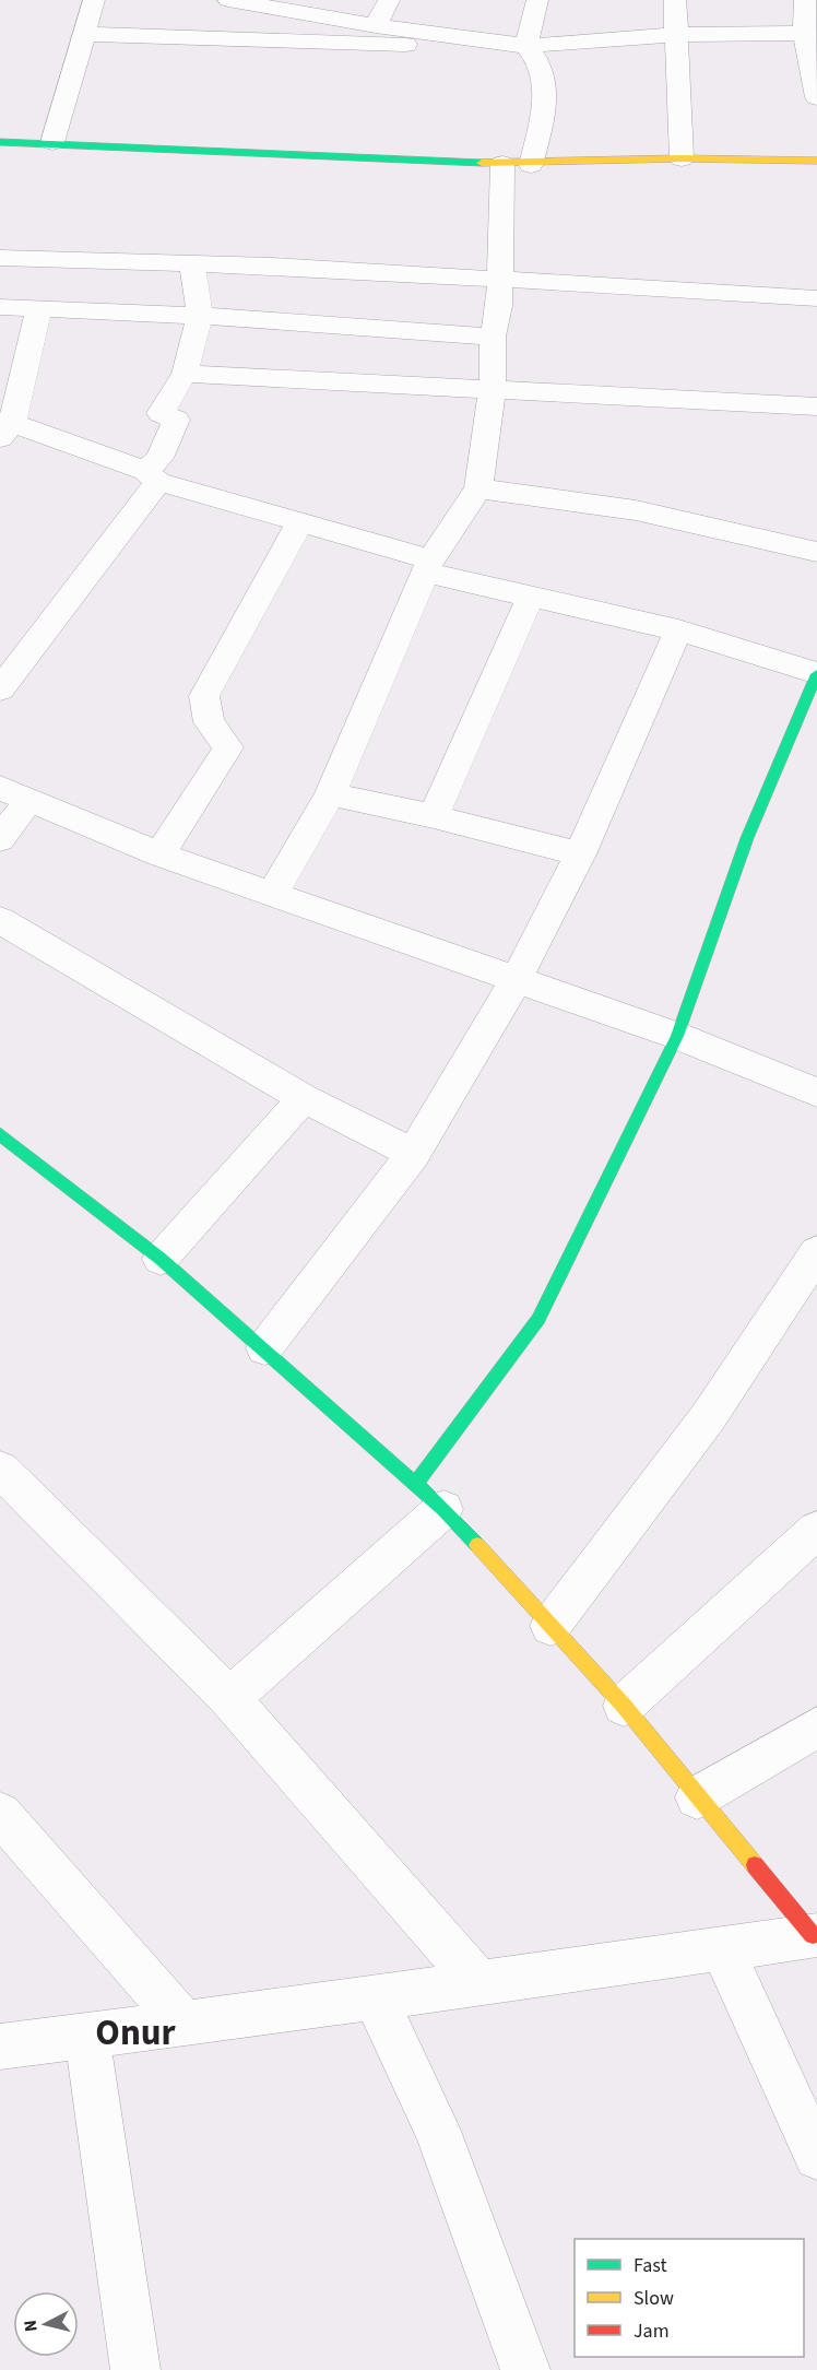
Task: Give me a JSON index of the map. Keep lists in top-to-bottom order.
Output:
{
  "districts": ["Onur"],
  "legend": ["Fast", "Slow", "Jam"],
  "north": "left"
}
